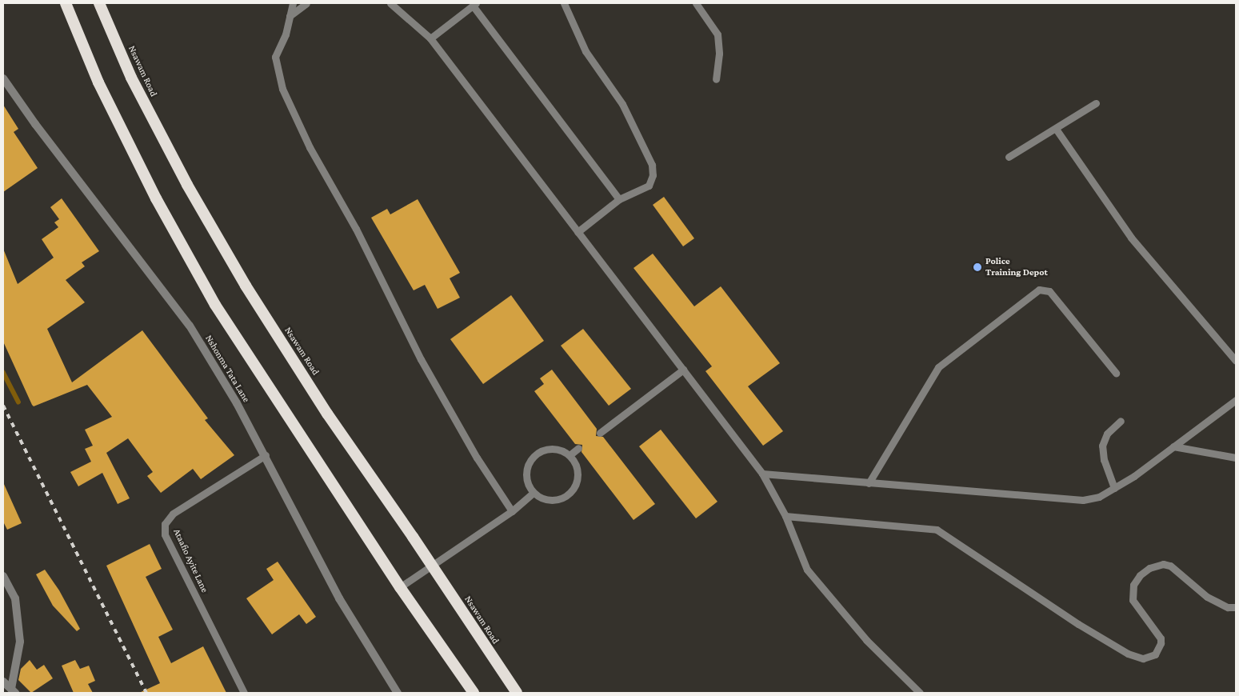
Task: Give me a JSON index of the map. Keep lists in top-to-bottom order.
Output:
{
  "streets": {
    "highway": ["Nsawam Road"],
    "street": ["Nshonma Tata Lane"],
    "lane": ["Ataafio Ayite Lane"]
  },
  "crossings": [
    ["Nshonma Tata Lane", "Ataafio Ayite Lane"]
  ],
  "places": ["Police Training Depot"]
}
